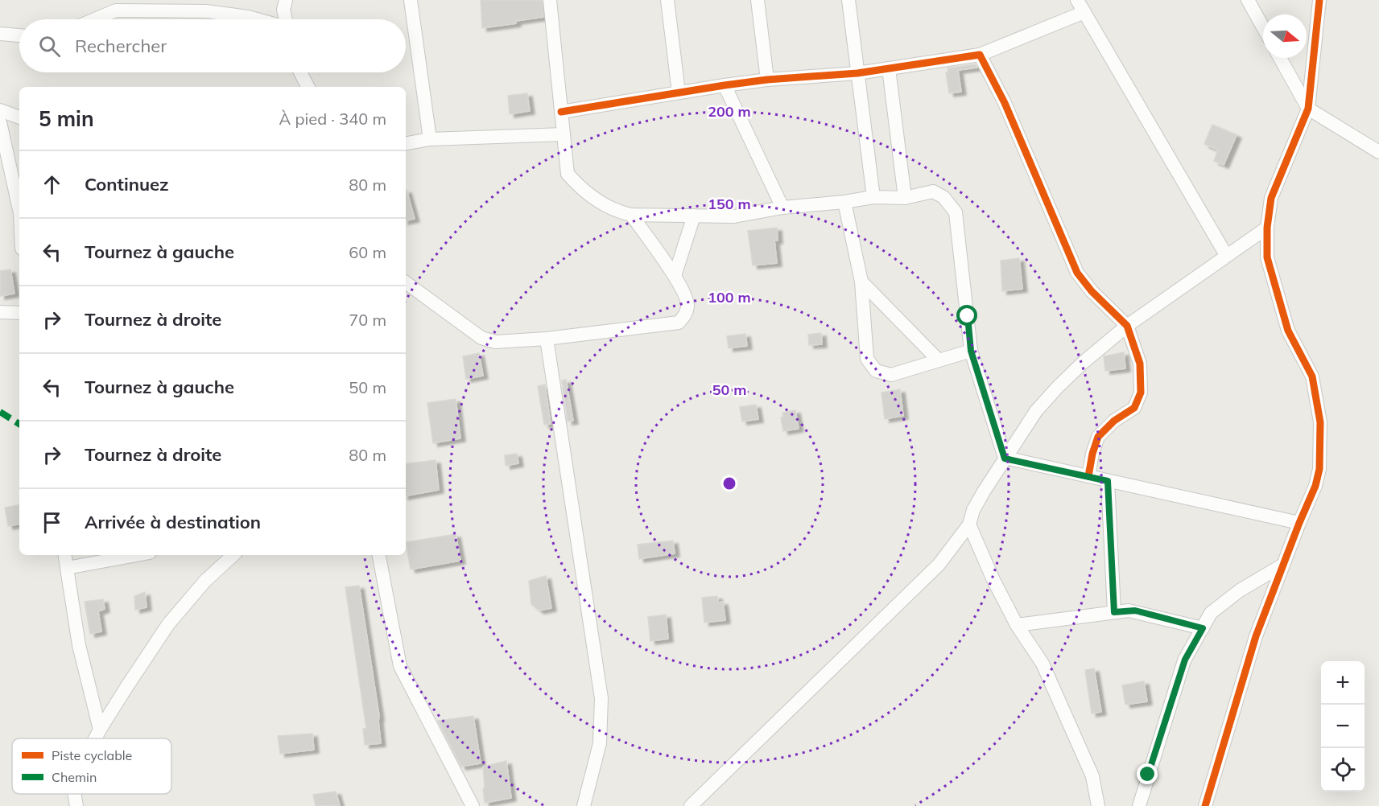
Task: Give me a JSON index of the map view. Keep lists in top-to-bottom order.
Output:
{
  "legend": ["Piste cyclable", "Chemin"],
  "north": "right",
  "page": {
    "search": "Rechercher",
    "heading": ["5 min", "À pied · 340 m"],
    "list": [
      ["Continuez", "80 m"],
      ["Tournez à gauche", "60 m"],
      ["Tournez à droite", "70 m"],
      ["Tournez à gauche", "50 m"],
      ["Tournez à droite", "80 m"],
      "Arrivée à destination"
    ],
    "map_buttons": ["+", "−"]
  },
  "rings": [
    "200 m",
    "150 m",
    "100 m",
    "50 m"
  ]
}
